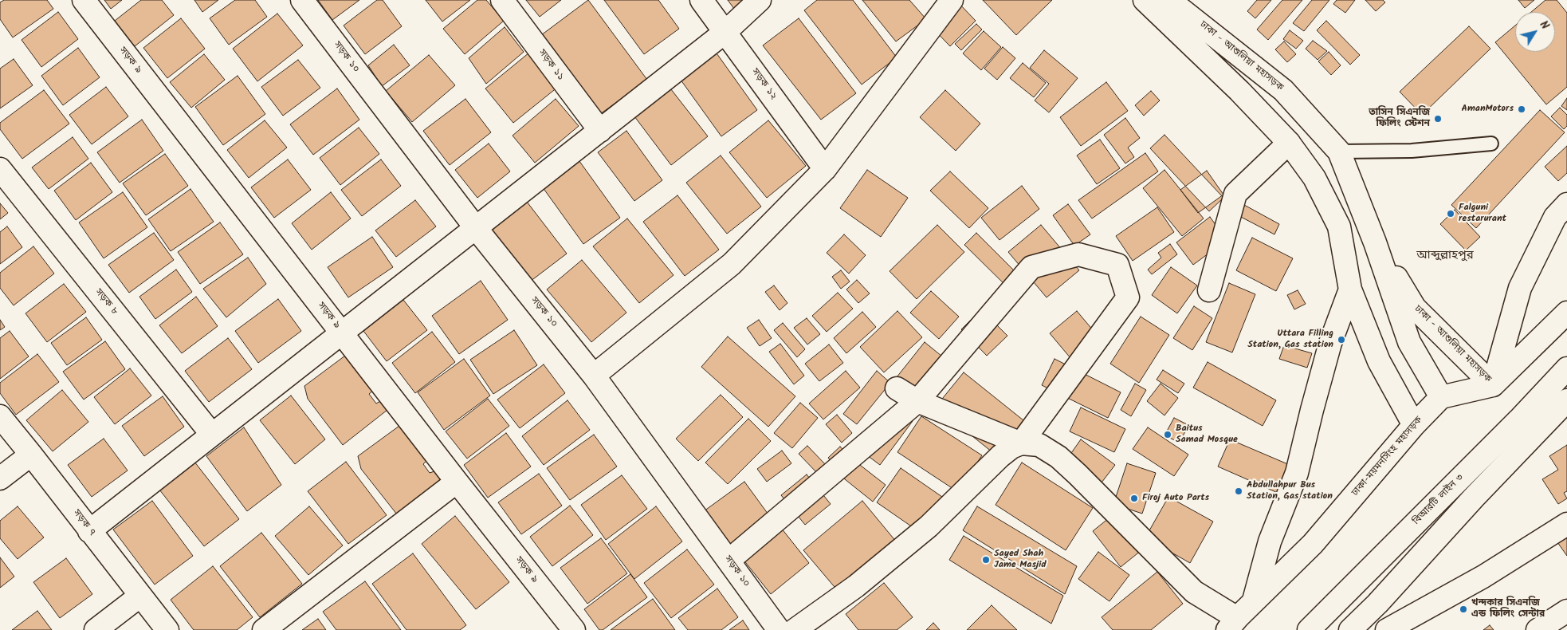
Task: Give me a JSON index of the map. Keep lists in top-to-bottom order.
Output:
{
  "streets": {
    "main road": [
      "ঢাকা - আশুলিয়া মহাসড়ক",
      "সড়ক ১০",
      "সড়ক ৯",
      "সড়ক ১১",
      "সড়ক ১২",
      "সড়ক ৮",
      "ঢাকা-ময়মনসিংহ মহাসড়ক",
      "বিআরটি লাইন ৩",
      "সড়ক ৭"
    ]
  },
  "crossings": [
    ["ঢাকা - আশুলিয়া মহাসড়ক", "ঢাকা-ময়মনসিংহ মহাসড়ক"]
  ],
  "districts": ["আব্দুল্লাহপুর"],
  "places": [
    "AmanMotors",
    "তাসিন সিএনজি ফিলিং স্টেশন",
    "Falguni restarurant",
    "Uttara Filling Station, Gas station",
    "Baitus Samad Mosque",
    "Abdullahpur Bus Station, Gas station",
    "Firoj Auto Parts",
    "Sayed Shah Jame Masjid",
    "খন্দকার সিএনজি এন্ড ফিলিং সেন্টার"
  ],
  "north": "top right"
}
